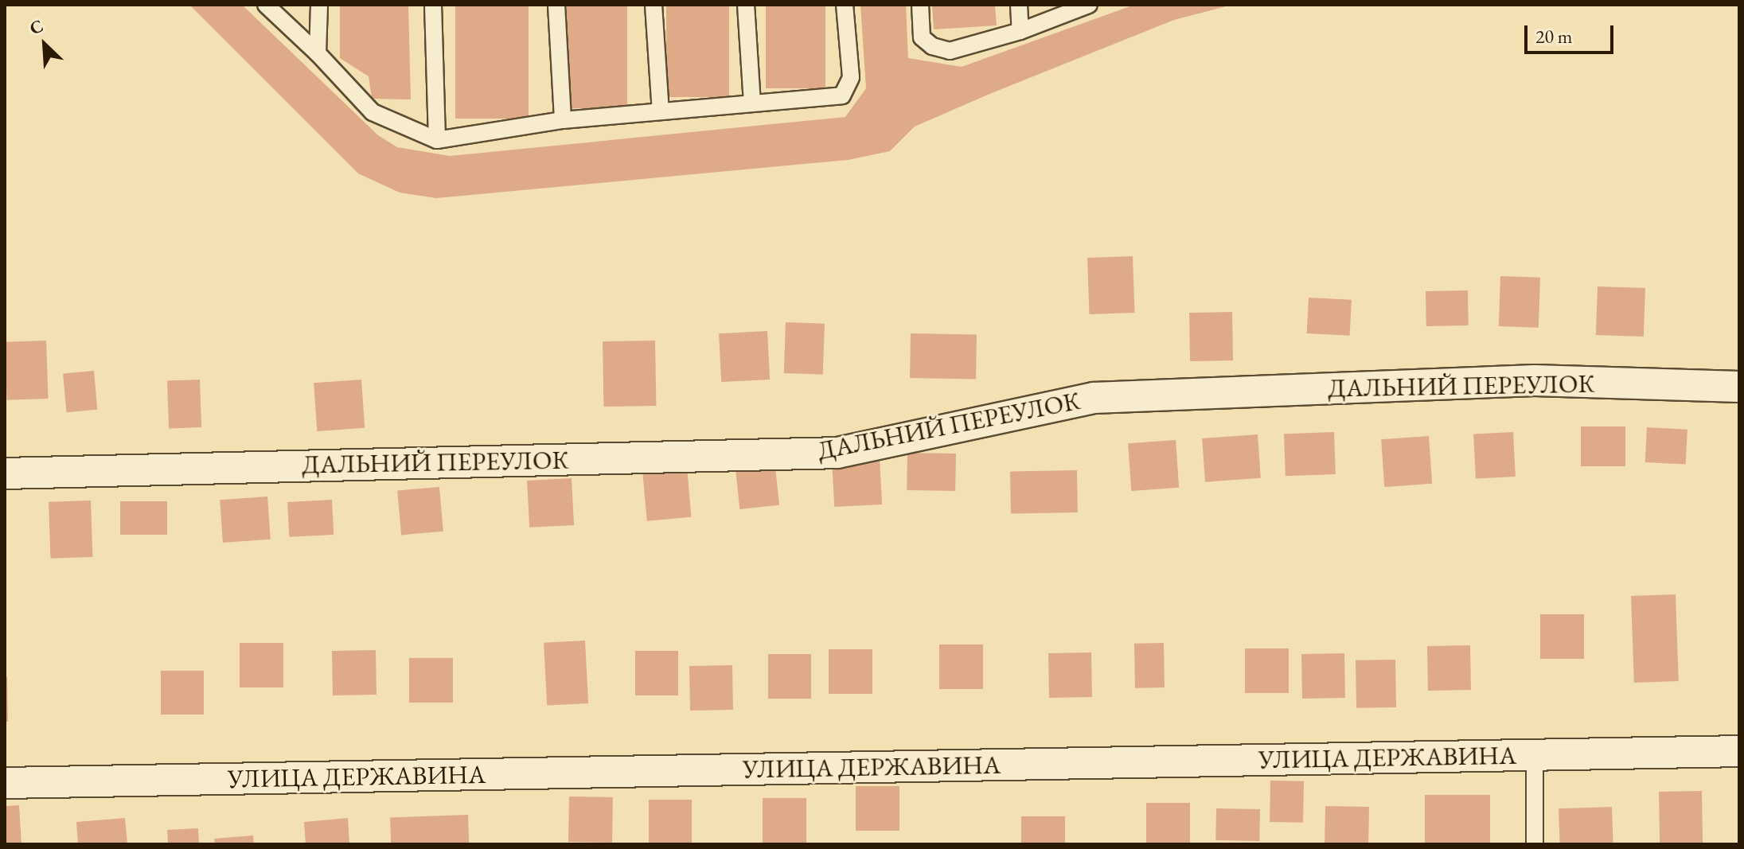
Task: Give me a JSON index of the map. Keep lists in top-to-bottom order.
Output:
{
  "streets": {
    "street": ["ДАЛЬНИЙ ПЕРЕУЛОК", "УЛИЦА ДЕРЖАВИНА"]
  },
  "scale_bar": "20 m",
  "north": "top left"
}
